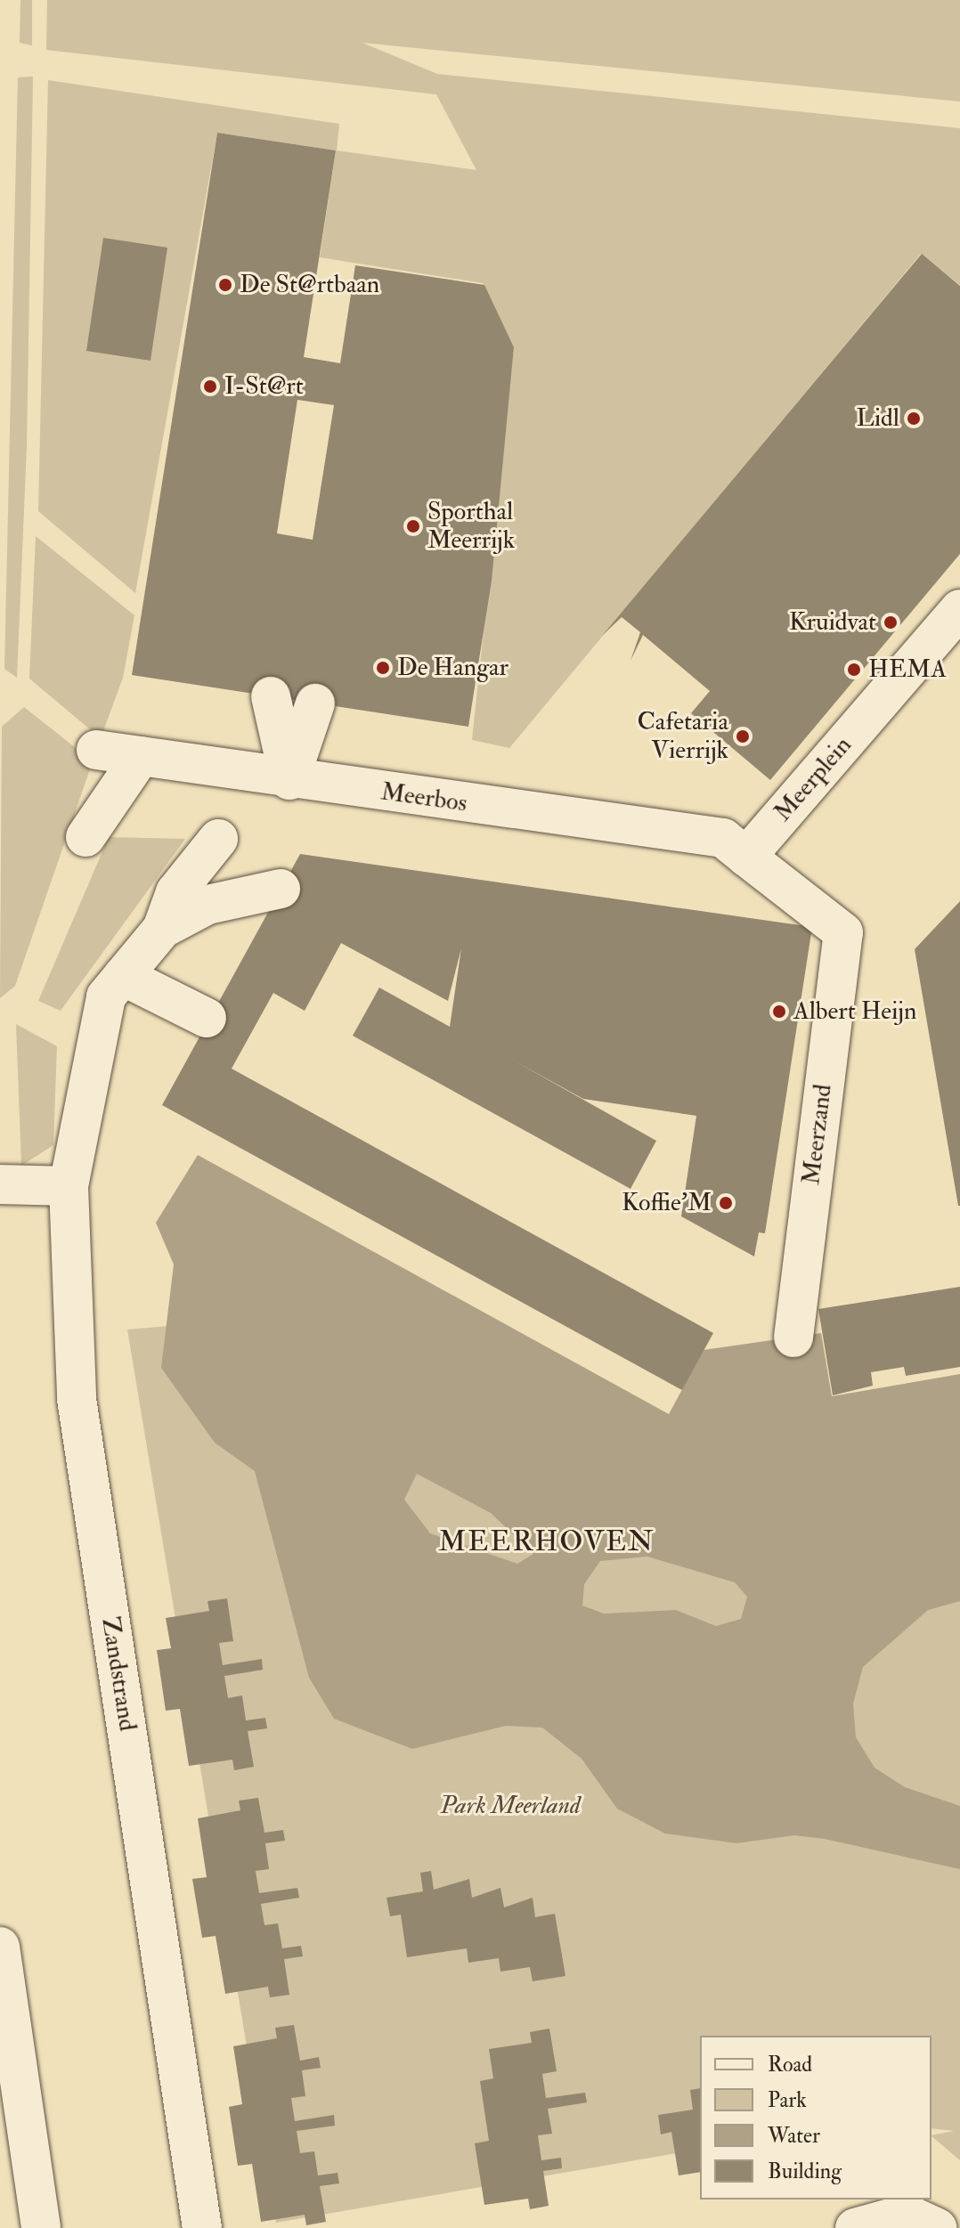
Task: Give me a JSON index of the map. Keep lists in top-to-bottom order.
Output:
{
  "streets": {
    "street": [
      "Meerplein",
      "Meerbos",
      "Meerzand",
      "Zandstrand"
    ]
  },
  "crossings": [
    ["Meerplein", "Meerbos"],
    ["Meerplein", "Meerzand"],
    ["Meerbos", "Meerzand"]
  ],
  "districts": ["MEERHOVEN"],
  "parks": ["Park Meerland"],
  "places": [
    "De St@rtbaan",
    "I-St@rt",
    "Lidl",
    "Sporthal Meerrijk",
    "Kruidvat",
    "De Hangar",
    "HEMA",
    "Cafetaria Vierrijk",
    "Albert Heijn",
    "Koffie'M"
  ],
  "legend": [
    "Road",
    "Park",
    "Water",
    "Building"
  ]
}
